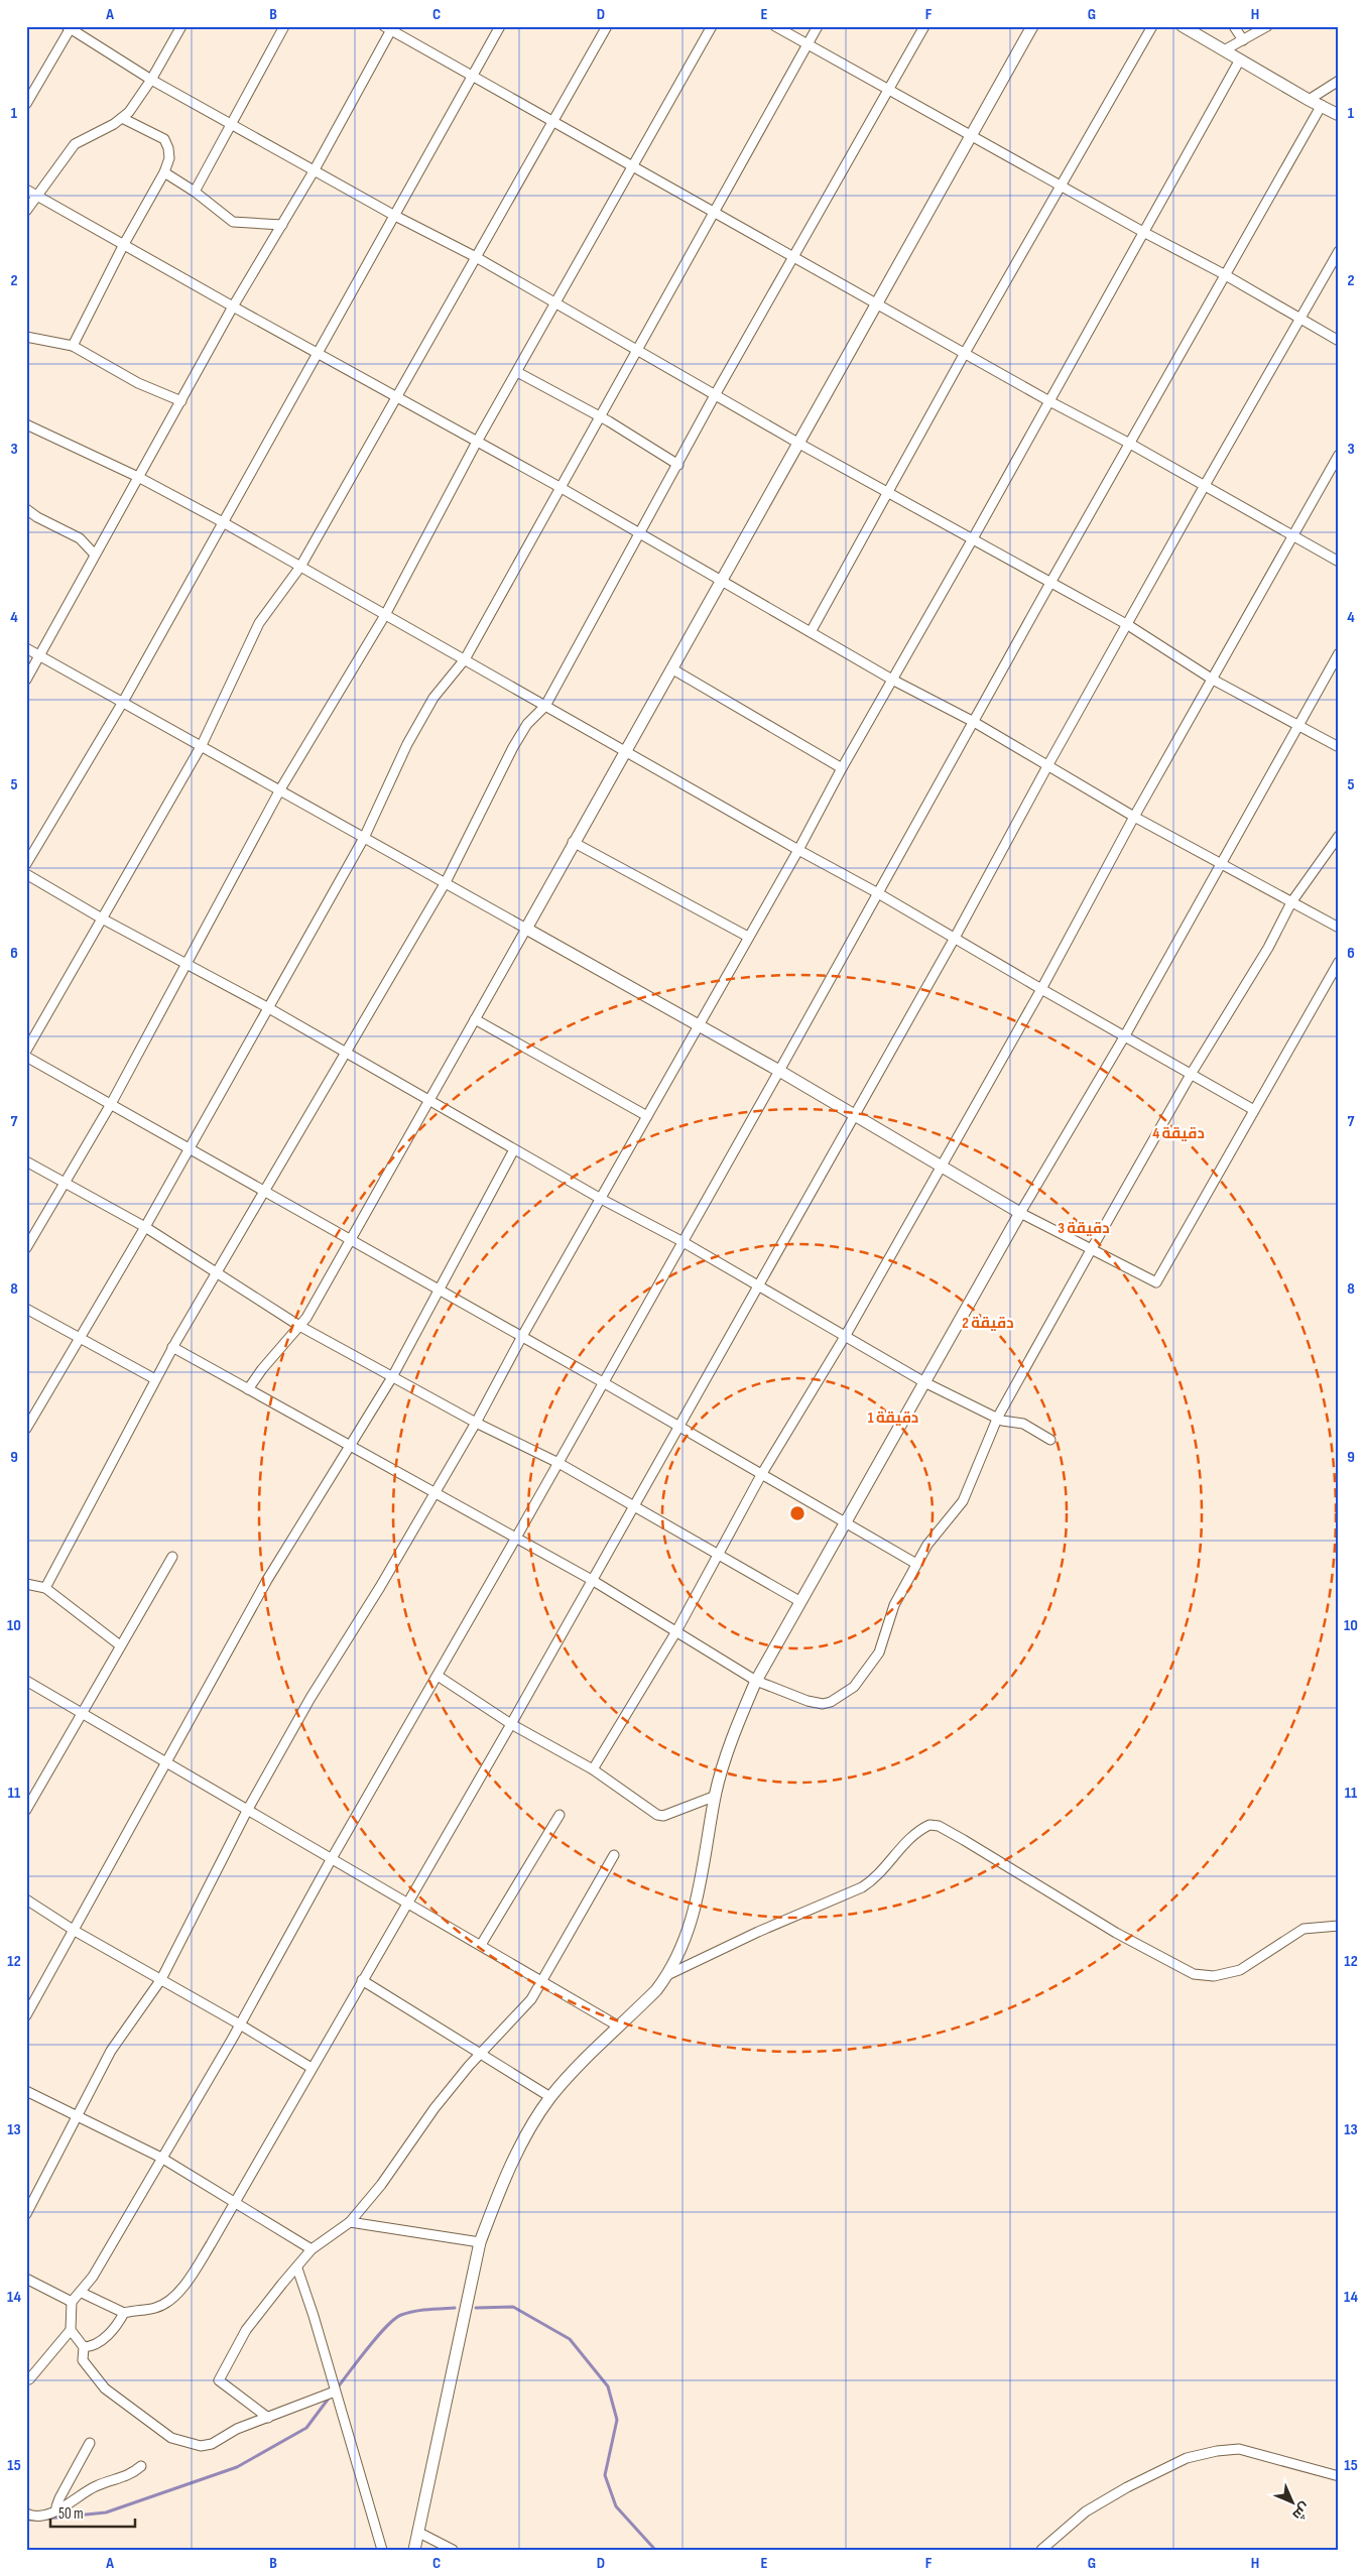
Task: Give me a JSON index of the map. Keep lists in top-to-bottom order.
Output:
{
  "scale_bar": "50 m",
  "north": "bottom right",
  "grid": {
    "columns": [
      "A",
      "B",
      "C",
      "D",
      "E",
      "F",
      "G",
      "H"
    ],
    "rows": [
      "1",
      "2",
      "3",
      "4",
      "5",
      "6",
      "7",
      "8",
      "9",
      "10",
      "11",
      "12",
      "13",
      "14",
      "15"
    ]
  },
  "rings": [
    "4 دقيقة",
    "3 دقيقة",
    "2 دقيقة",
    "1 دقيقة"
  ]
}
